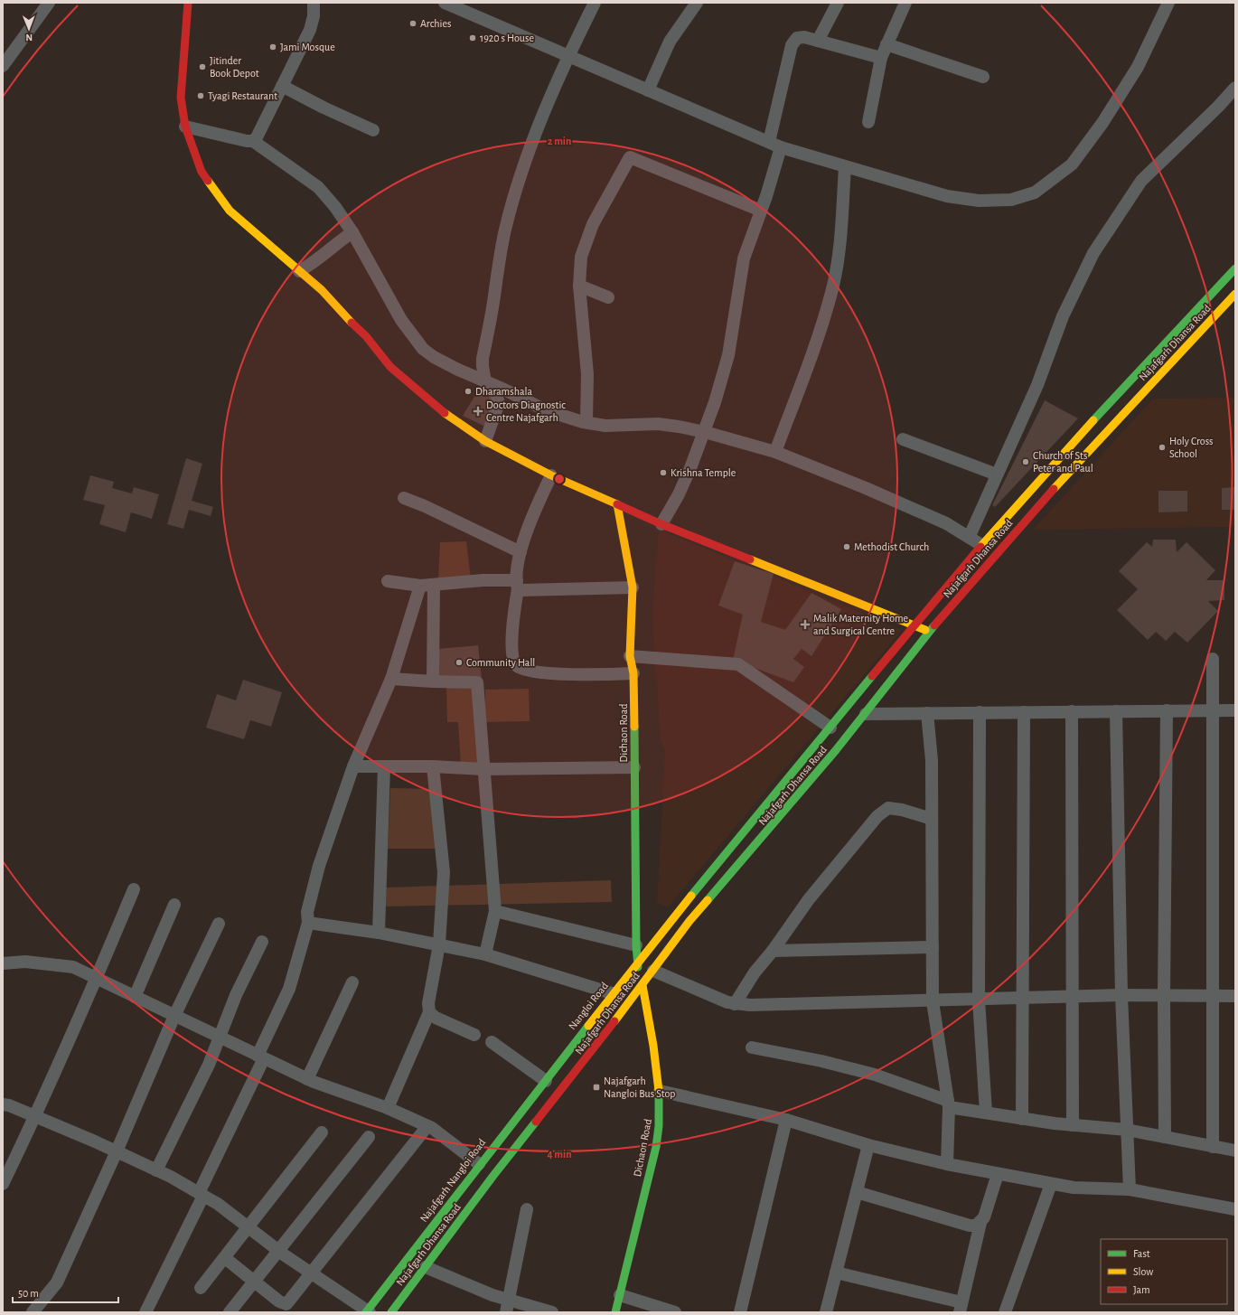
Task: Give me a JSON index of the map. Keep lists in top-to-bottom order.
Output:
{
  "streets": {
    "main road": [
      "Najafgarh Dhansa Road",
      "Dichaon Road",
      "Nangloi Road",
      "Najafgarh Nangloi Road"
    ]
  },
  "crossings": [
    ["Najafgarh Dhansa Road", "Dichaon Road"],
    ["Dichaon Road", "Nangloi Road"],
    ["Nangloi Road", "Najafgarh Nangloi Road"]
  ],
  "places": {
    "other": [
      "Archies",
      "1920 s House",
      "Jami Mosque",
      "Jitinder Book Depot",
      "Tyagi Restaurant",
      "Dharamshala",
      "Holy Cross School",
      "Church of Sts Peter and Paul",
      "Krishna Temple",
      "Methodist Church",
      "Community Hall"
    ],
    "health": ["Doctors Diagnostic Centre Najafgarh", "Malik Maternity Home and Surgical Centre"],
    "transit": ["Najafgarh Nangloi Bus Stop"]
  },
  "legend": ["Fast", "Slow", "Jam"],
  "scale_bar": "50 m",
  "north": "bottom",
  "rings": ["2 min", "4 min"]
}
